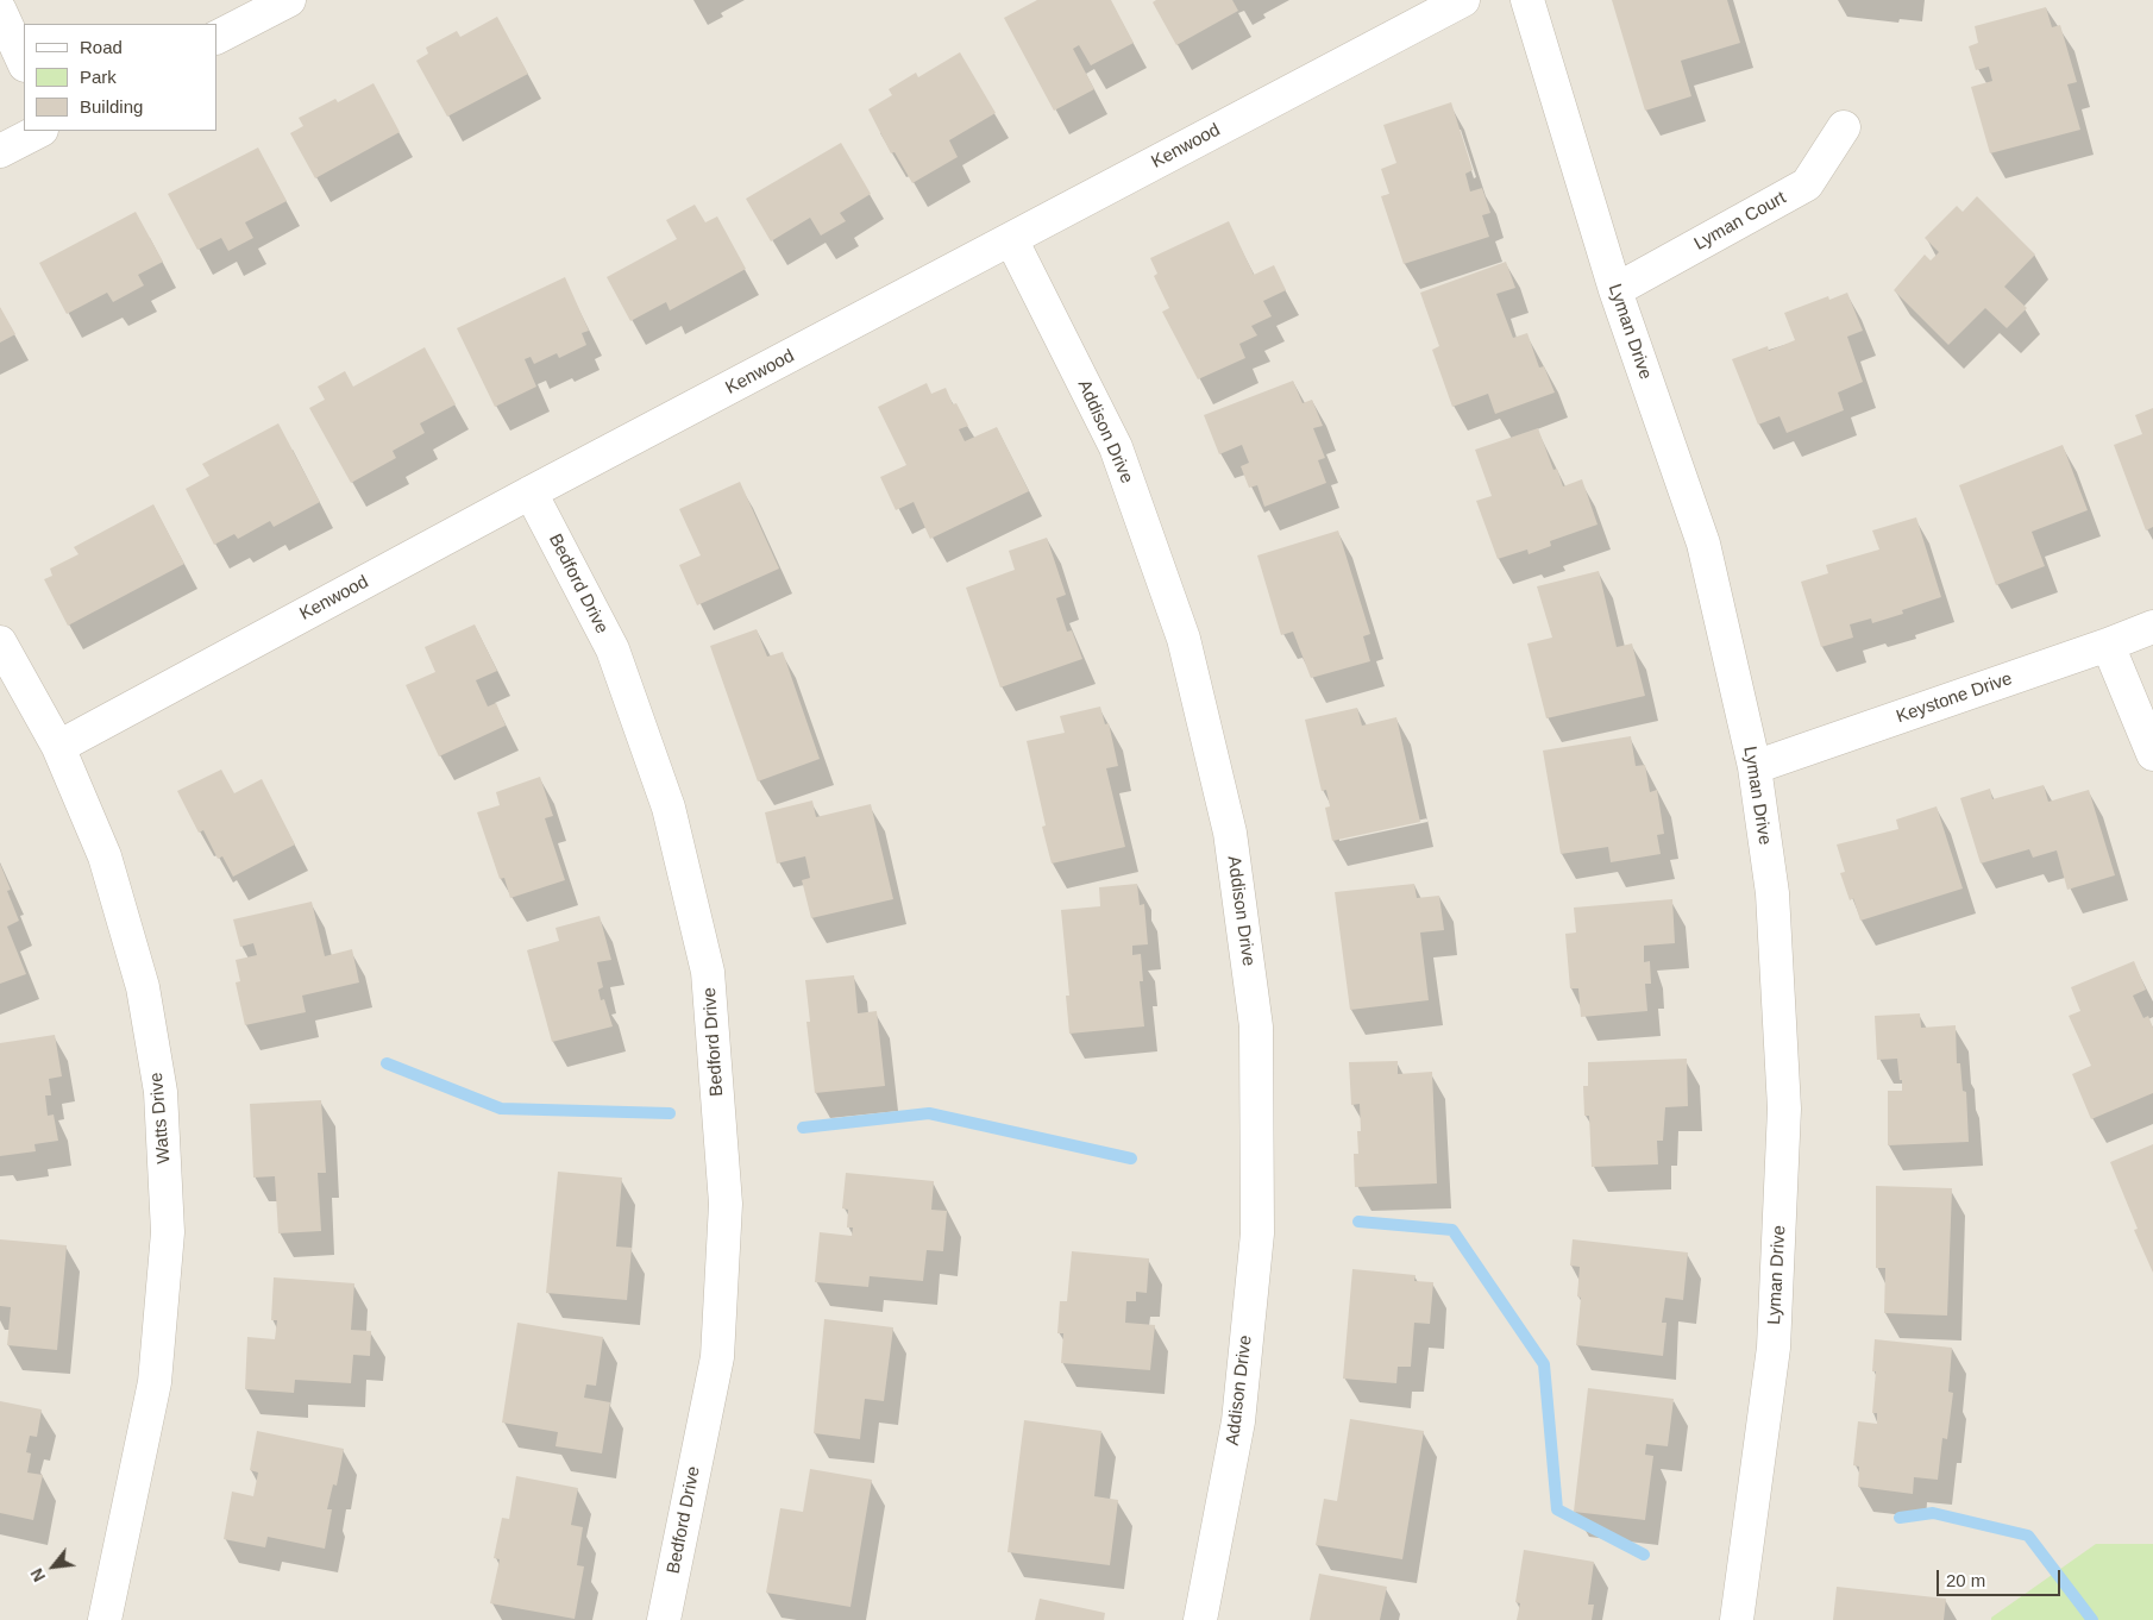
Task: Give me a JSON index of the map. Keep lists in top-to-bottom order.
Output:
{
  "streets": {
    "street": [
      "Kenwood",
      "Lyman Court",
      "Lyman Drive",
      "Addison Drive",
      "Bedford Drive",
      "Keystone Drive",
      "Watts Drive"
    ]
  },
  "crossings": [
    ["Kenwood", "Addison Drive"],
    ["Kenwood", "Bedford Drive"],
    ["Kenwood", "Watts Drive"],
    ["Lyman Court", "Lyman Drive"],
    ["Lyman Drive", "Keystone Drive"]
  ],
  "legend": ["Road", "Park", "Building"],
  "scale_bar": "20 m",
  "north": "bottom left"
}
